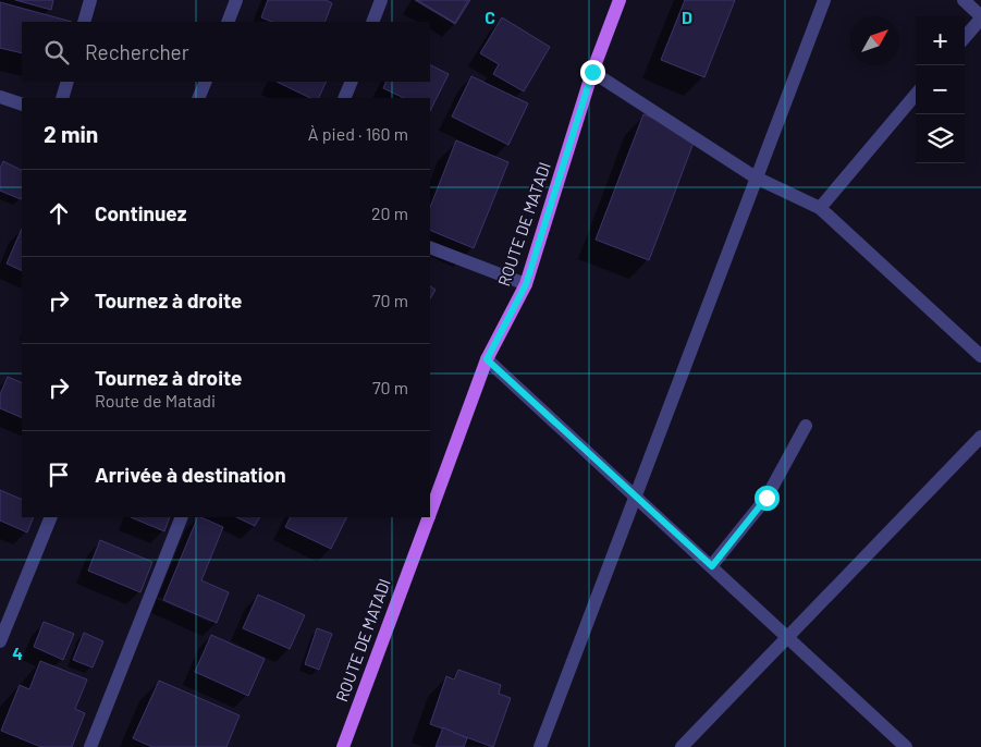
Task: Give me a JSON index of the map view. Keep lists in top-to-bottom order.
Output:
{
  "streets": {
    "main road": ["ROUTE DE MATADI"]
  },
  "north": "top right",
  "page": {
    "map_buttons": ["+", "−"],
    "search": "Rechercher",
    "heading": ["2 min", "À pied · 160 m"],
    "list": [
      ["Continuez", "20 m"],
      ["Tournez à droite", "70 m"],
      ["Tournez à droite", "Route de Matadi", "70 m"],
      "Arrivée à destination"
    ]
  },
  "grid": {
    "columns": ["C", "D"],
    "rows": ["4"]
  }
}
